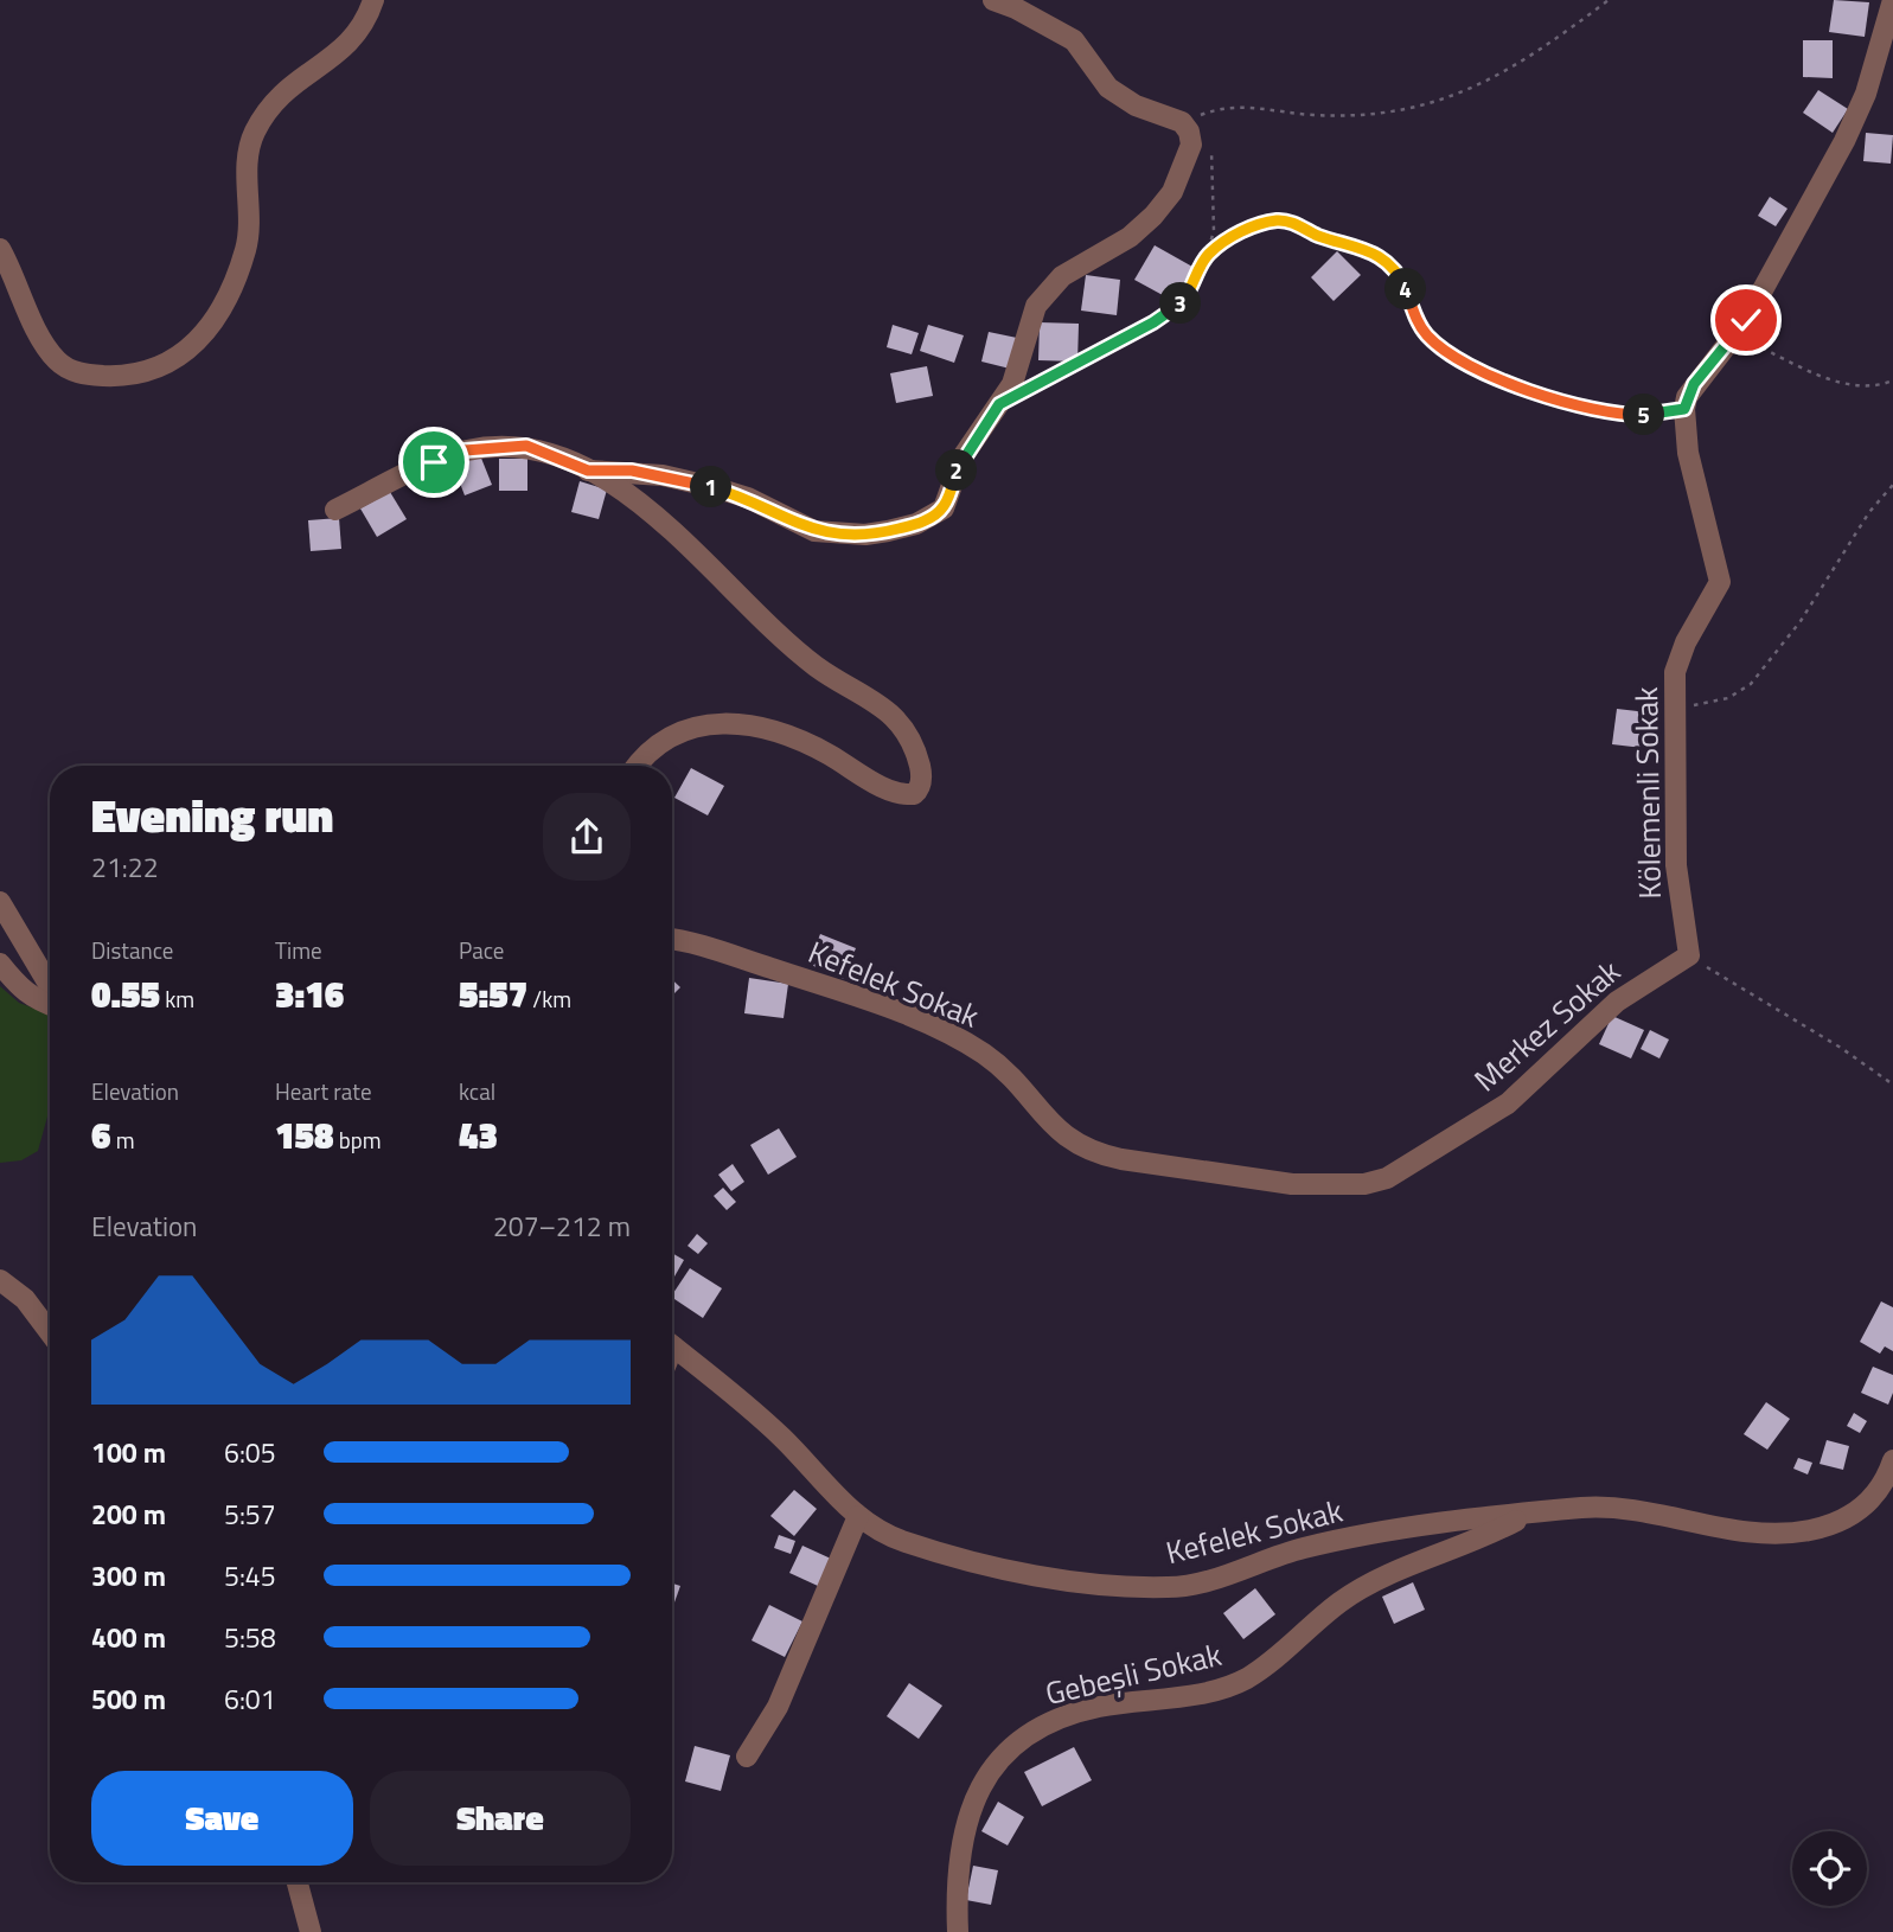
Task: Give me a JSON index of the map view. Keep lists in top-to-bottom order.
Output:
{
  "streets": {
    "street": [
      "Kölemenli Sokak",
      "Kefelek Sokak",
      "Merkez Sokak",
      "Gebeşli Sokak"
    ]
  },
  "crossings": [
    ["Kölemenli Sokak", "Merkez Sokak"],
    ["Kefelek Sokak", "Merkez Sokak"],
    ["Kefelek Sokak", "Gebeşli Sokak"]
  ],
  "page": {
    "pins": [
      "4",
      "3",
      "5",
      "2",
      "1"
    ],
    "heading": ["Evening run", "21:22"],
    "stats": [
      ["Distance", "0.55 km"],
      ["Time", "3:16"],
      ["Pace", "5:57 /km"],
      ["Elevation", "6 m"],
      ["Heart rate", "158 bpm"],
      ["kcal", "43"]
    ],
    "chart": ["Elevation", "207–212 m"],
    "list": [
      {
        "name": "100 m",
        "note": "6:05"
      },
      {
        "name": "200 m",
        "note": "5:57"
      },
      {
        "name": "300 m",
        "note": "5:45"
      },
      {
        "name": "400 m",
        "note": "5:58"
      },
      {
        "name": "500 m",
        "note": "6:01"
      }
    ],
    "buttons": ["Save", "Share"]
  }
}
